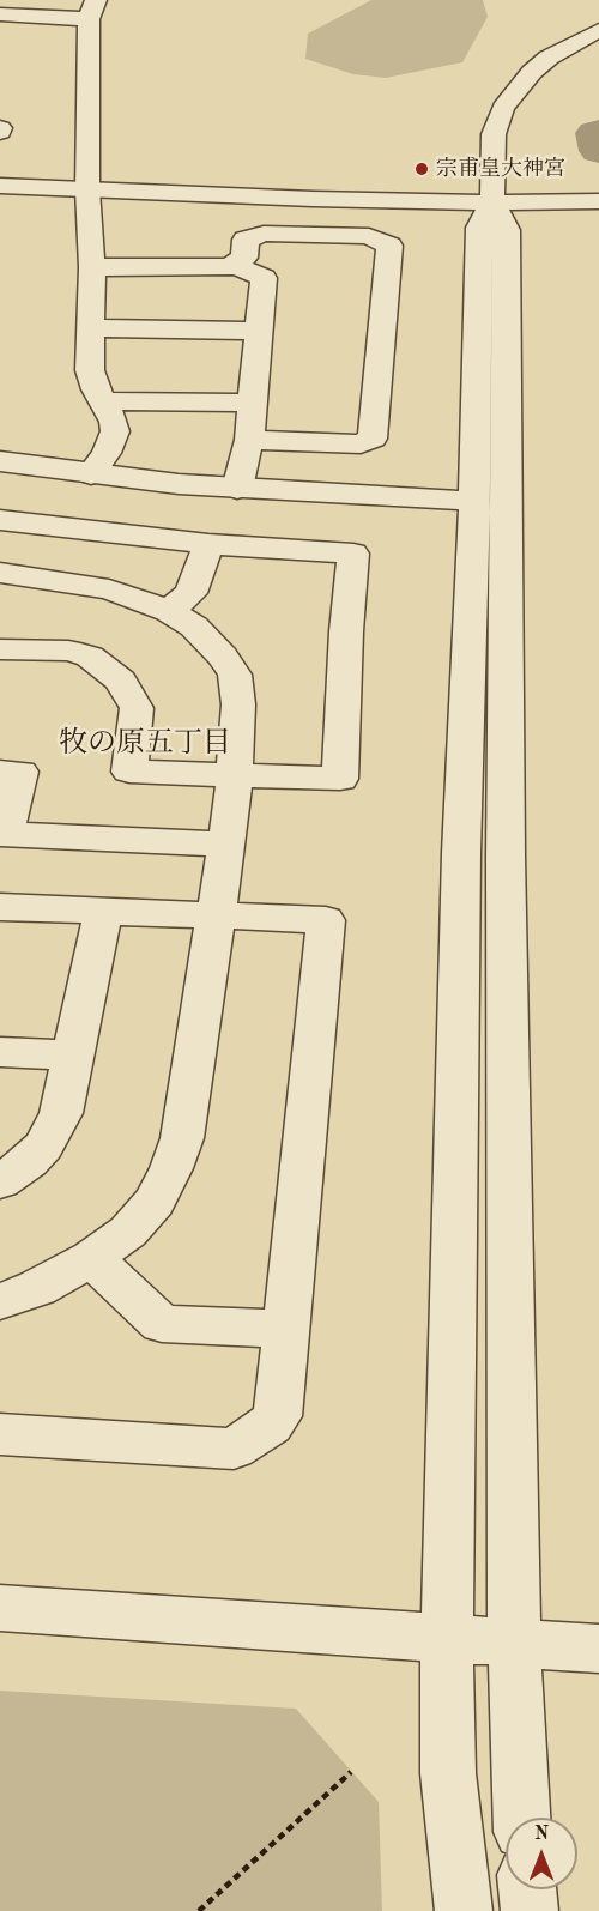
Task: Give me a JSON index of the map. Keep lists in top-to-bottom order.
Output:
{
  "districts": ["牧の原五丁目"],
  "places": ["宗甫皇大神宮"],
  "north": "top"
}
